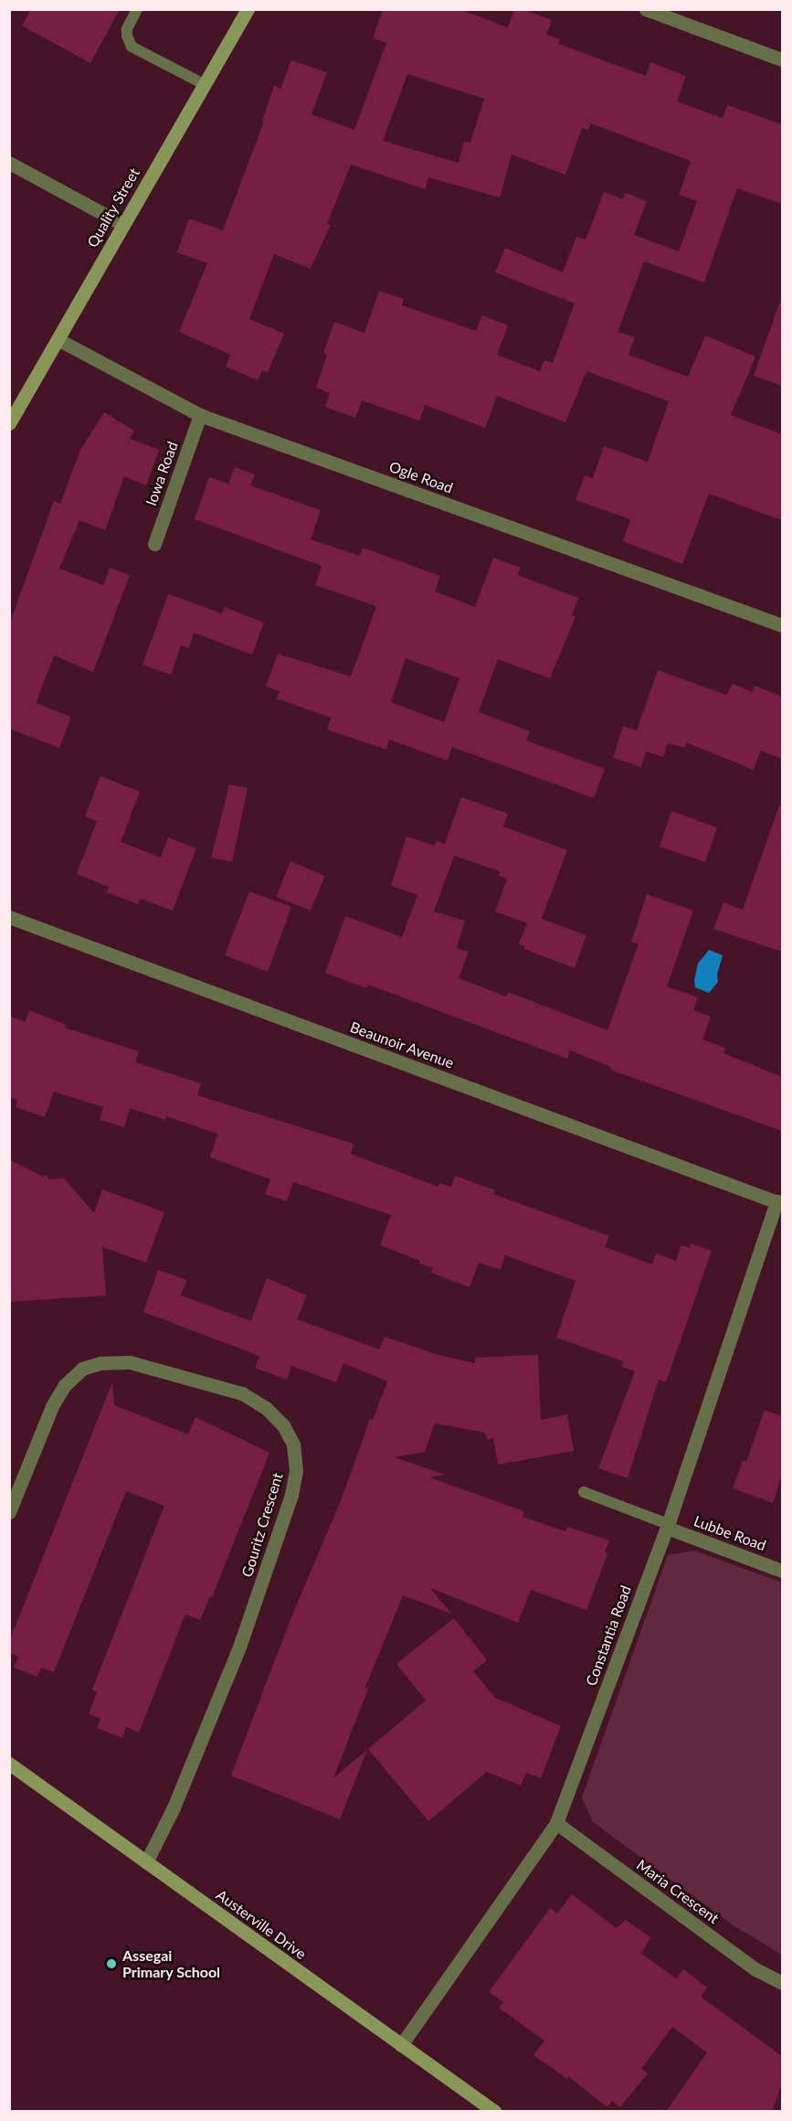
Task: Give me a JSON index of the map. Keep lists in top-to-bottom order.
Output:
{
  "streets": {
    "street": [
      "Quality Street",
      "Iowa Road",
      "Ogle Road",
      "Beaunoir Avenue",
      "Gouritz Crescent",
      "Lubbe Road",
      "Constantia Road",
      "Maria Crescent",
      "Austerville Drive"
    ]
  },
  "crossings": [
    ["Quality Street", "Ogle Road"],
    ["Iowa Road", "Ogle Road"],
    ["Beaunoir Avenue", "Constantia Road"],
    ["Gouritz Crescent", "Austerville Drive"],
    ["Lubbe Road", "Constantia Road"],
    ["Constantia Road", "Maria Crescent"],
    ["Constantia Road", "Austerville Drive"]
  ],
  "places": ["Assegai Primary School"]
}
